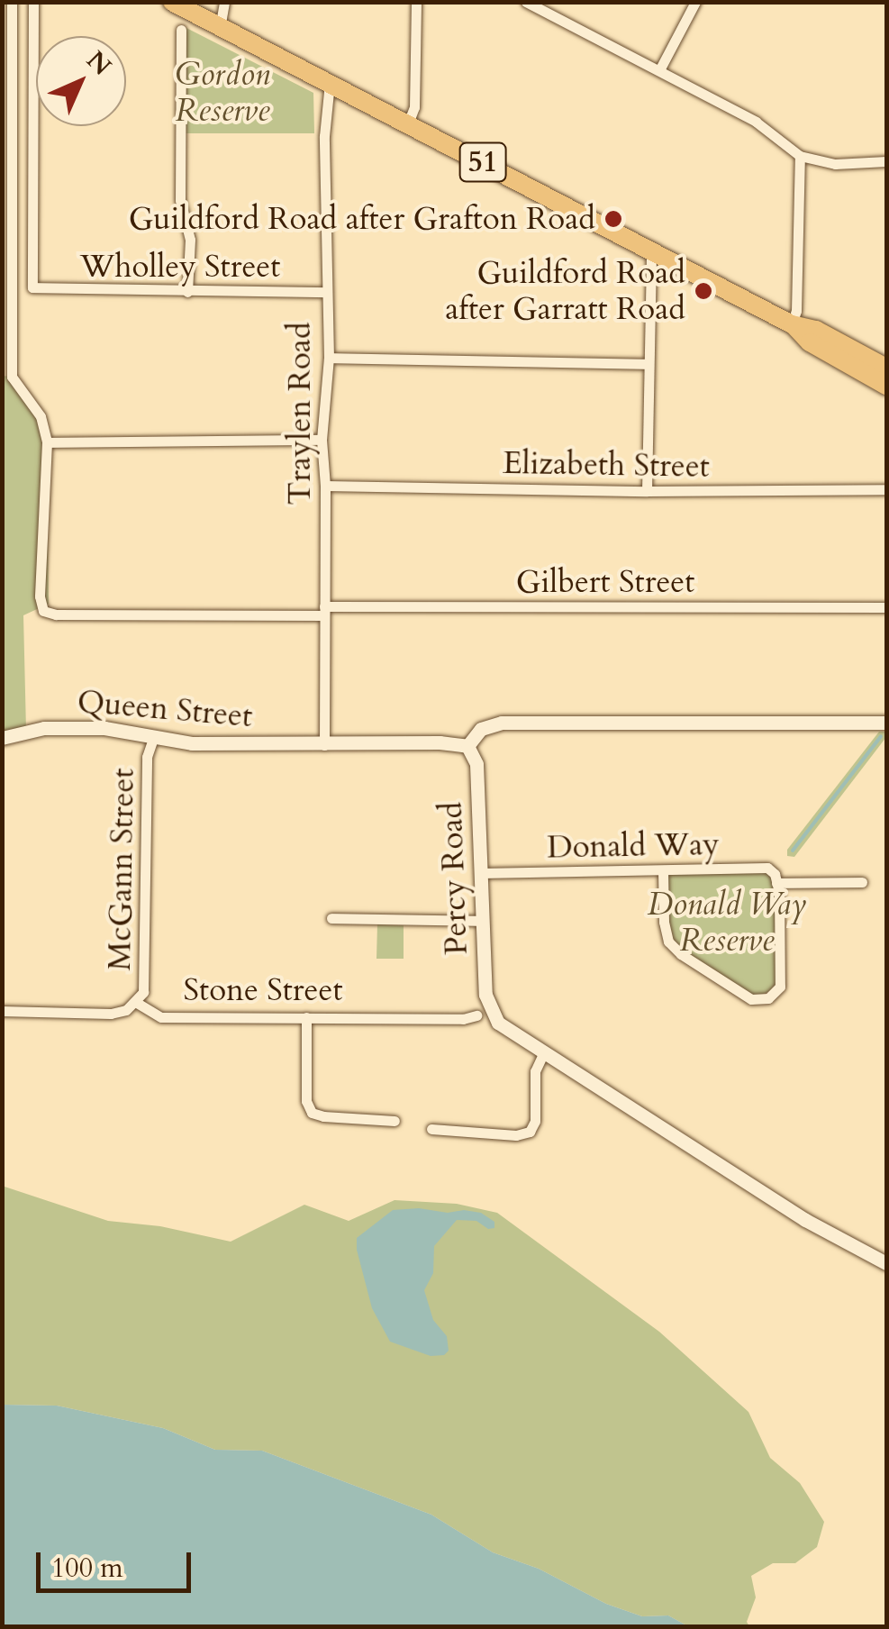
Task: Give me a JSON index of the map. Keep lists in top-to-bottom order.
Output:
{
  "streets": {
    "highway": ["51"],
    "street": [
      "Wholley Street",
      "Traylen Road",
      "Elizabeth Street",
      "Gilbert Street",
      "Queen Street",
      "Donald Way",
      "McGann Street",
      "Percy Road",
      "Stone Street"
    ]
  },
  "crossings": [
    ["51", "Traylen Road"],
    ["Wholley Street", "Traylen Road"],
    ["Traylen Road", "Elizabeth Street"],
    ["Traylen Road", "Gilbert Street"],
    ["Traylen Road", "Queen Street"],
    ["Queen Street", "McGann Street"],
    ["Queen Street", "Percy Road"],
    ["Donald Way", "Percy Road"],
    ["McGann Street", "Stone Street"],
    ["Percy Road", "Stone Street"]
  ],
  "parks": ["Gordon Reserve", "Donald Way Reserve"],
  "places": ["Guildford Road after Grafton Road", "Guildford Road after Garratt Road"],
  "scale_bar": "100 m",
  "north": "top right"
}
